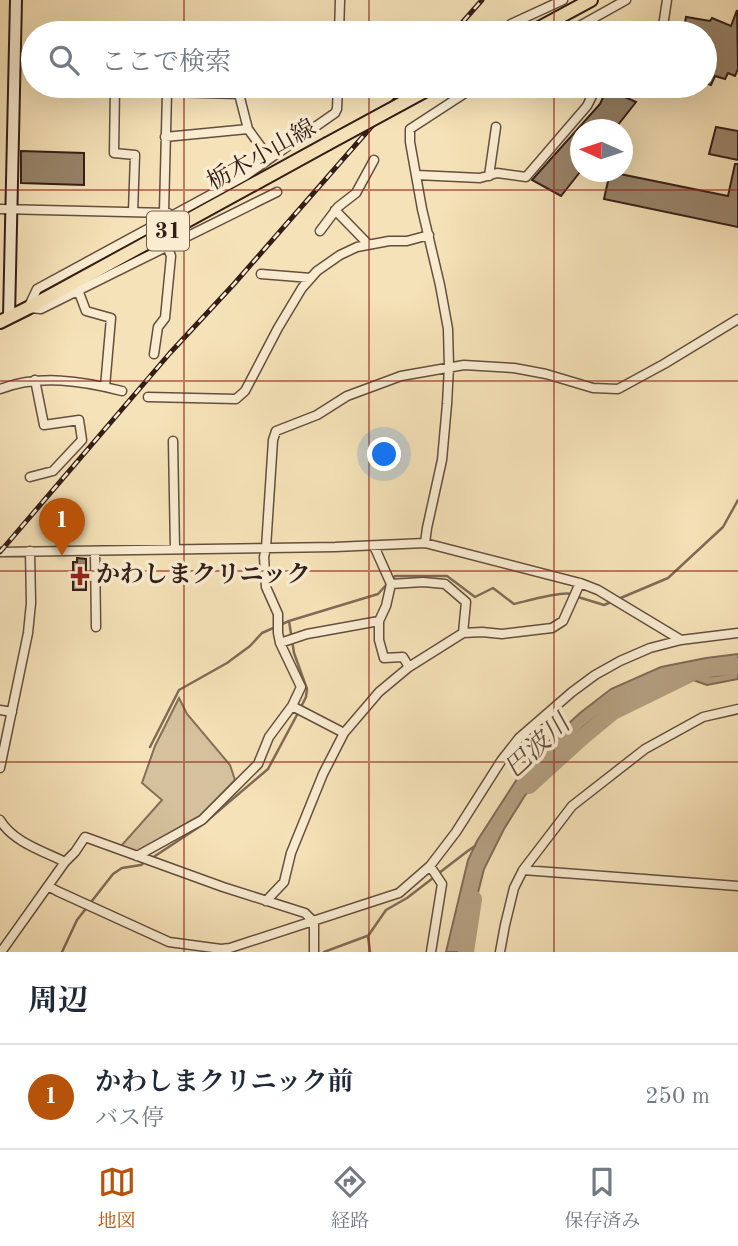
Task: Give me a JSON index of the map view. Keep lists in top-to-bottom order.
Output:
{
  "streets": {
    "main road": ["栃木小山線", "31"]
  },
  "water": ["巴波川"],
  "places": {
    "health": ["かわしまクリニック"]
  },
  "north": "left",
  "page": {
    "search": "ここで検索",
    "pins": "1",
    "heading": "周辺",
    "list": [
      {
        "mark": "1",
        "name": "かわしまクリニック前",
        "note": "バス停",
        "value": "250 m"
      }
    ],
    "nav": ["地図", "経路", "保存済み"]
  }
}
